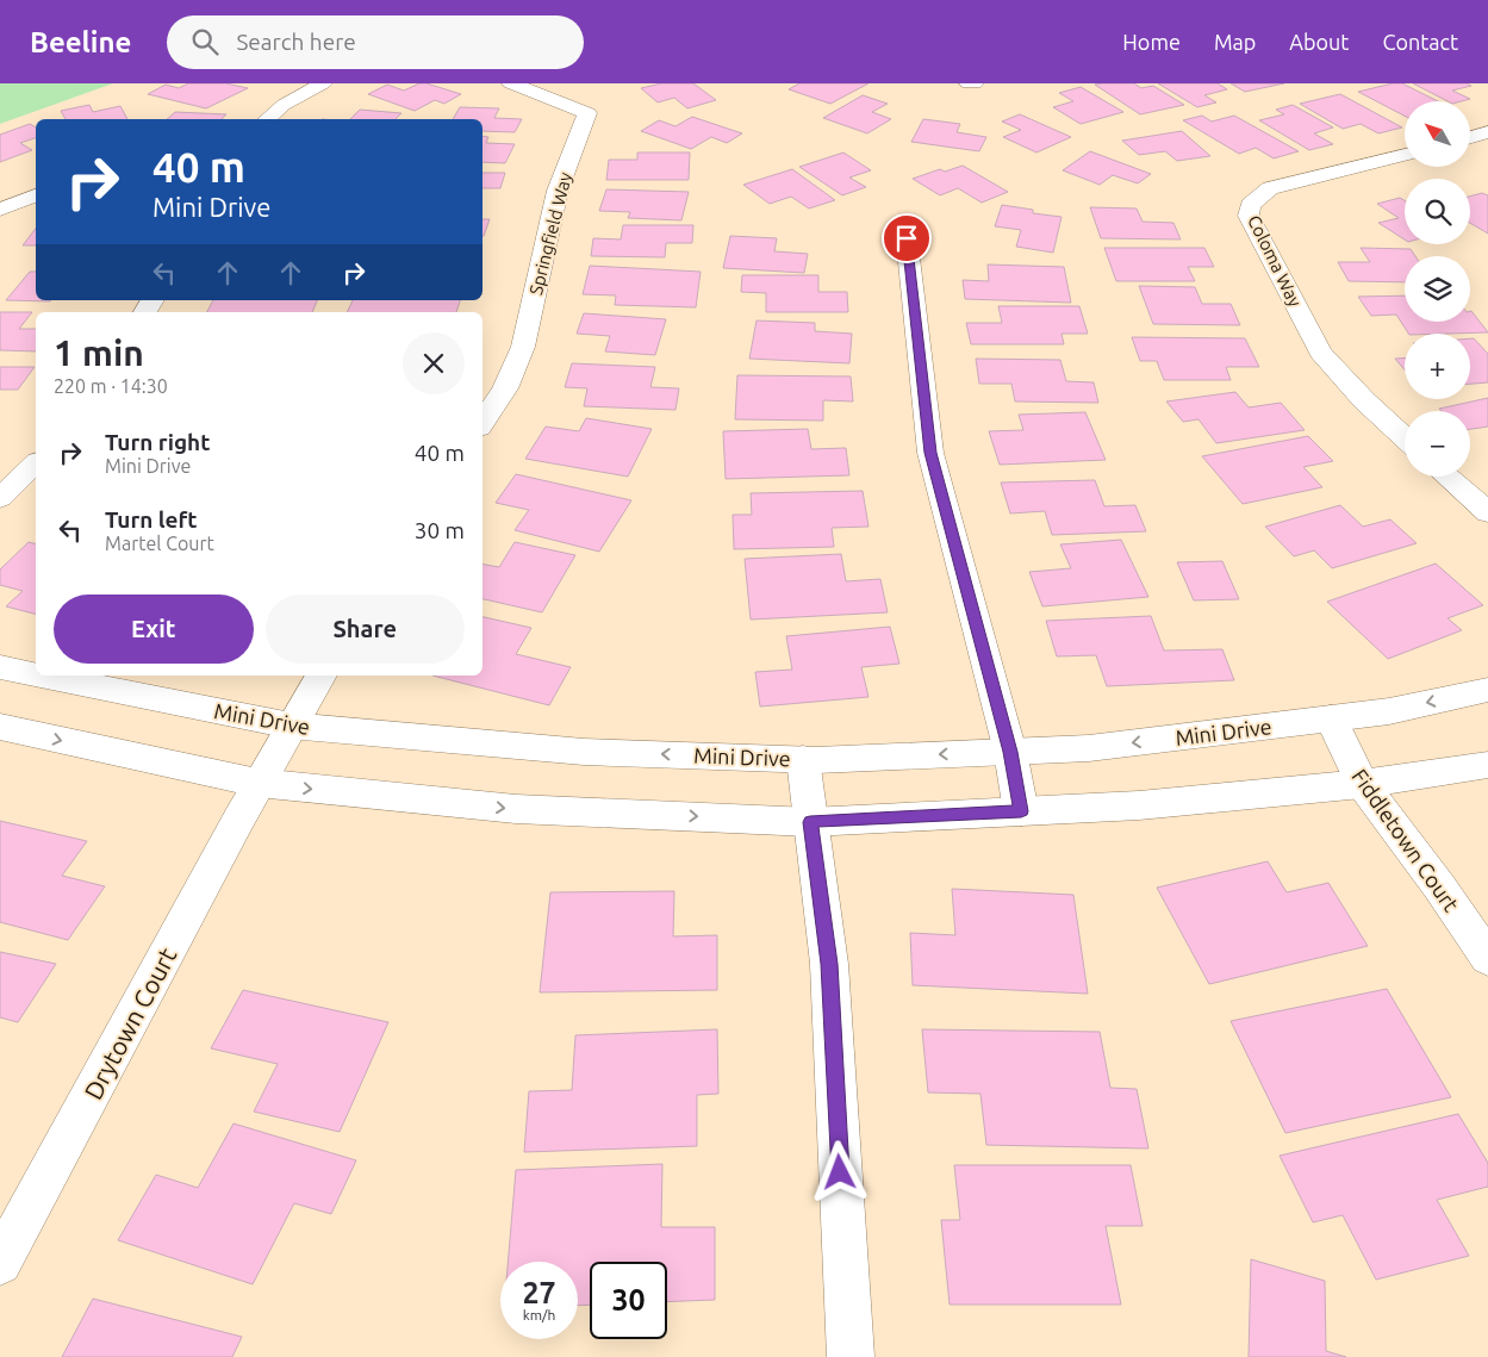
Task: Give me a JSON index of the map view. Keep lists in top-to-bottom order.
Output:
{
  "streets": {
    "street": [
      "Springfield Way",
      "Coloma Way",
      "Mini Drive",
      "Fiddletown Court",
      "Drytown Court"
    ]
  },
  "crossings": [
    ["Mini Drive", "Fiddletown Court"]
  ],
  "north": "top left",
  "page": {
    "header": "Beeline",
    "search": "Search here",
    "nav": [
      "Home",
      "Map",
      "About",
      "Contact"
    ],
    "map_buttons": ["+", "−"],
    "turn": ["40 m", "Mini Drive"],
    "heading": ["1 min", "220 m · 14:30"],
    "list": [
      {
        "name": "Turn right",
        "note": "Mini Drive",
        "value": "40 m"
      },
      {
        "name": "Turn left",
        "note": "Martel Court",
        "value": "30 m"
      }
    ],
    "buttons": ["Exit", "Share"],
    "speed": "27 km/h",
    "limit": "30"
  }
}
